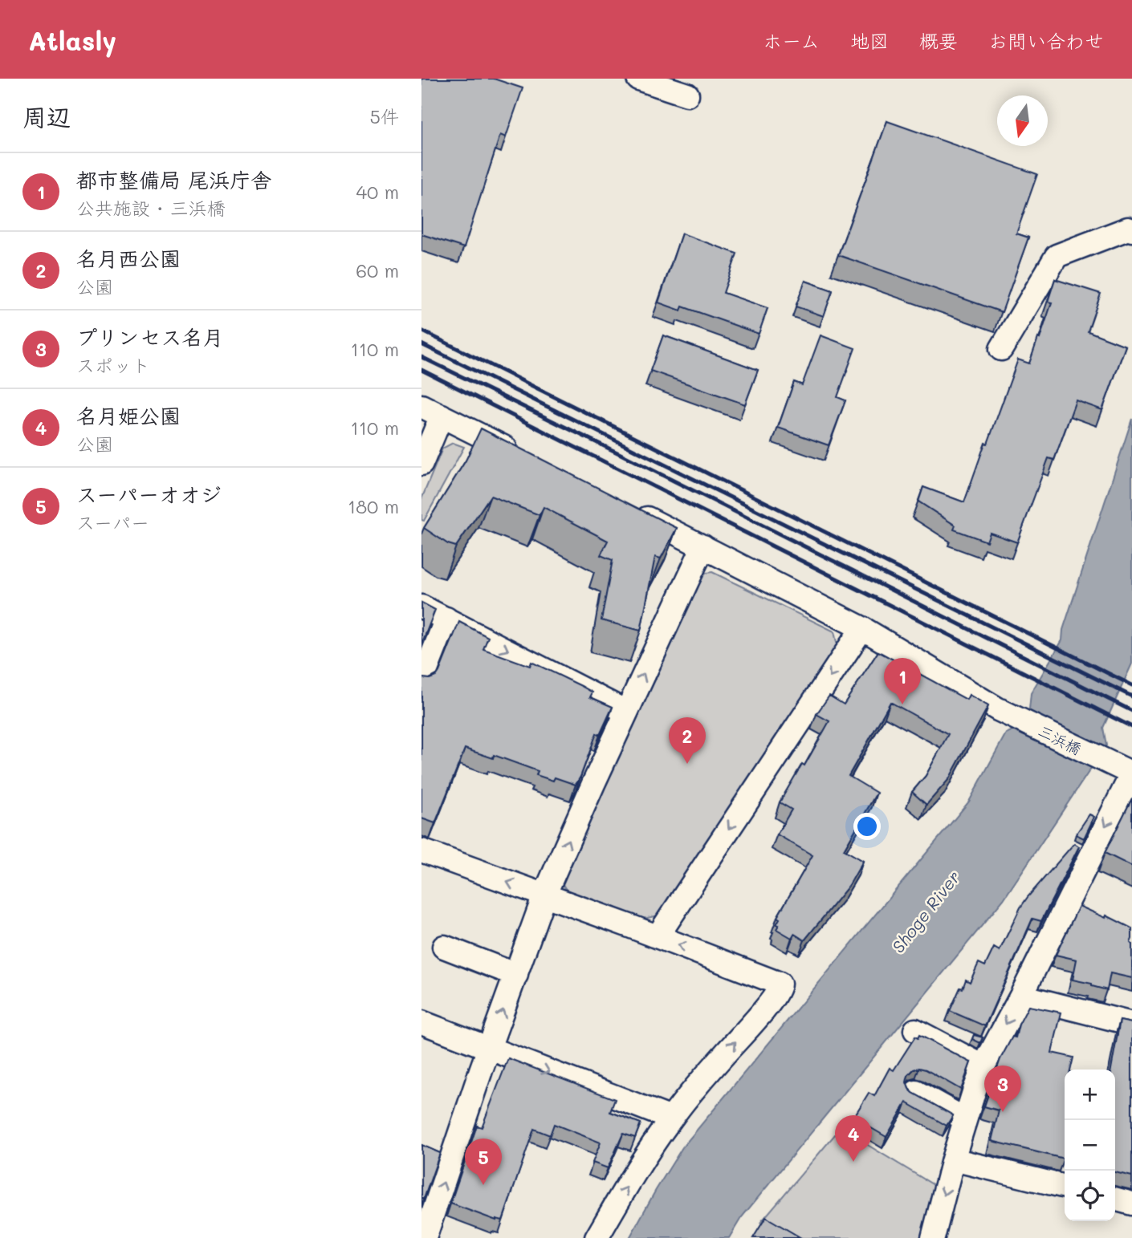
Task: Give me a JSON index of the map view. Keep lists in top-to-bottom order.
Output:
{
  "streets": {
    "street": ["三浜橋"]
  },
  "water": ["Shoge River"],
  "north": "bottom",
  "page": {
    "header": "Atlasly",
    "nav": [
      "ホーム",
      "地図",
      "概要",
      "お問い合わせ"
    ],
    "heading": ["周辺", "5件"],
    "list": [
      {
        "mark": "1",
        "name": "都市整備局 尾浜庁舎",
        "note": "公共施設 · 三浜橋",
        "value": "40 m"
      },
      {
        "mark": "2",
        "name": "名月西公園",
        "note": "公園",
        "value": "60 m"
      },
      {
        "mark": "3",
        "name": "プリンセス名月",
        "note": "スポット",
        "value": "110 m"
      },
      {
        "mark": "4",
        "name": "名月姫公園",
        "note": "公園",
        "value": "110 m"
      },
      {
        "mark": "5",
        "name": "スーパーオオジ",
        "note": "スーパー",
        "value": "180 m"
      }
    ],
    "pins": [
      "1",
      "2",
      "3",
      "4",
      "5"
    ],
    "map_buttons": ["+", "−"]
  }
}
